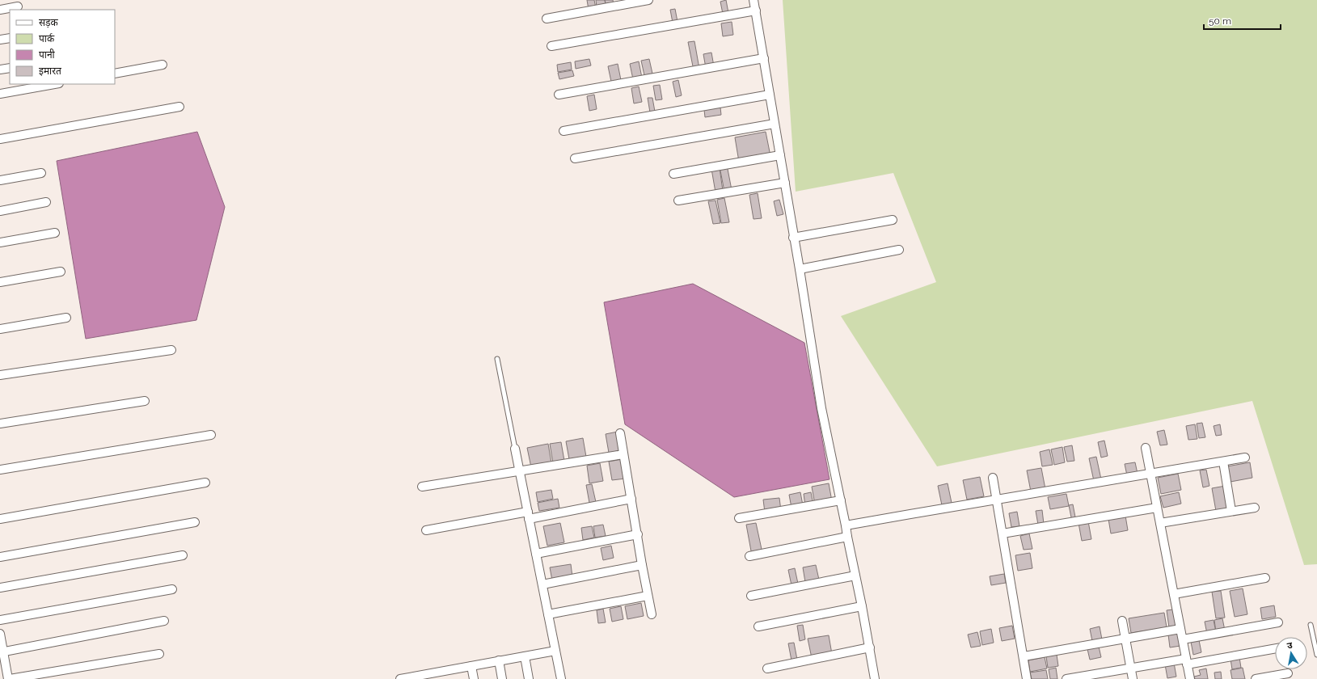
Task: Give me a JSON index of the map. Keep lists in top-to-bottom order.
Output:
{
  "legend": [
    "सड़क",
    "पार्क",
    "पानी",
    "इमारत"
  ],
  "scale_bar": "50 m",
  "north": "top"
}
